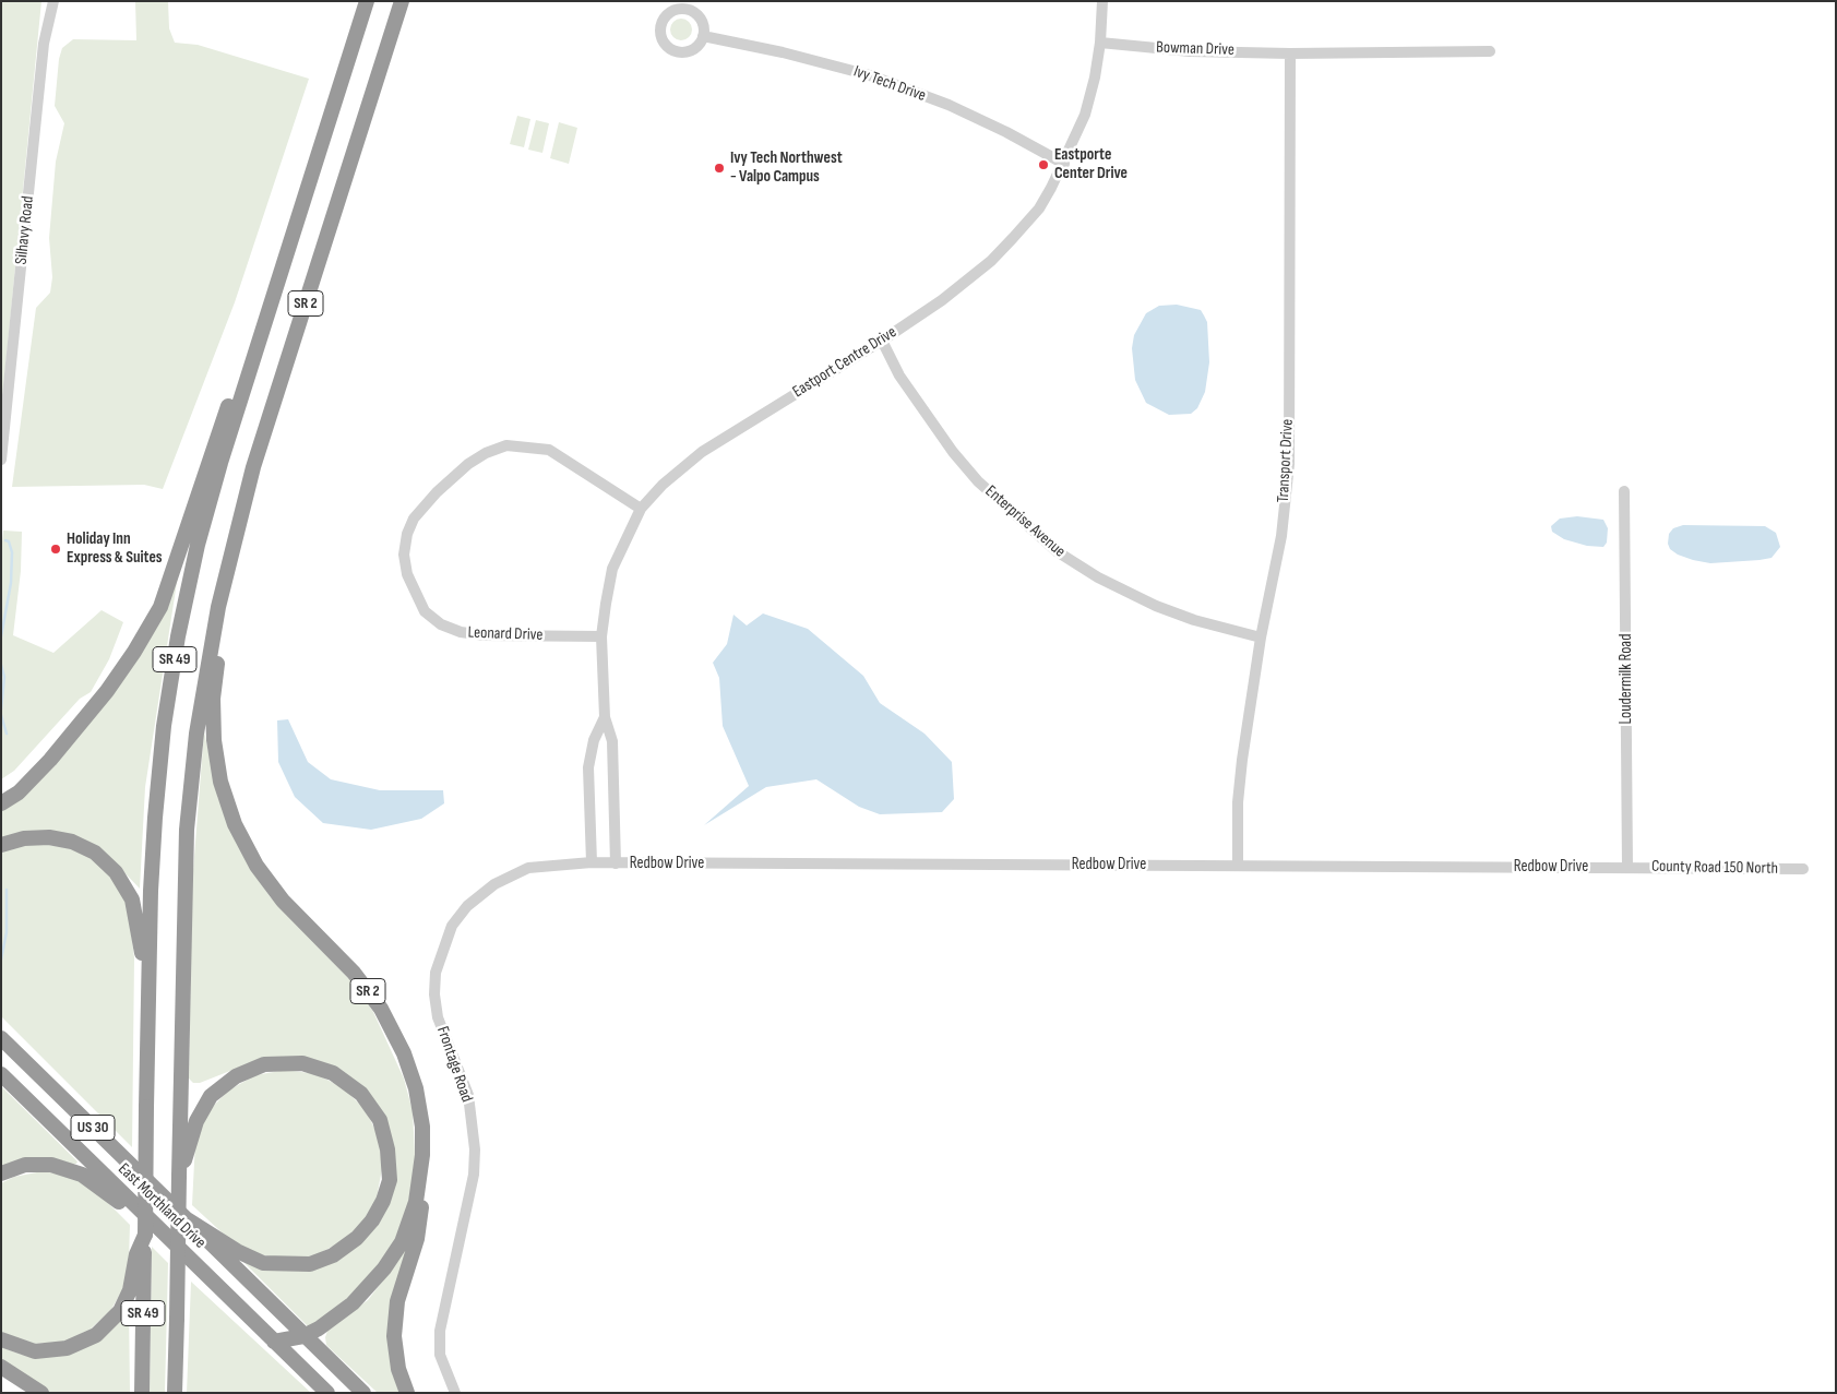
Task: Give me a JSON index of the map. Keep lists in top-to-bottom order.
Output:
{
  "streets": {
    "highway": [
      "SR 2",
      "SR 49",
      "US 30",
      "East Morthland Drive"
    ],
    "street": [
      "Bowman Drive",
      "Ivy Tech Drive",
      "Silhavy Road",
      "Eastport Centre Drive",
      "Transport Drive",
      "Enterprise Avenue",
      "Leonard Drive",
      "Loudermilk Road",
      "Redbow Drive",
      "County Road 150 North",
      "Frontage Road"
    ]
  },
  "crossings": [
    ["Bowman Drive", "Eastport Centre Drive"],
    ["Bowman Drive", "Transport Drive"],
    ["Ivy Tech Drive", "Eastport Centre Drive"],
    ["SR 2", "SR 49"],
    ["SR 2", "US 30"],
    ["SR 2", "East Morthland Drive"],
    ["Eastport Centre Drive", "Enterprise Avenue"],
    ["Eastport Centre Drive", "Leonard Drive"],
    ["Eastport Centre Drive", "Redbow Drive"],
    ["Eastport Centre Drive", "Frontage Road"],
    ["Transport Drive", "Enterprise Avenue"],
    ["Transport Drive", "Redbow Drive"],
    ["Loudermilk Road", "Redbow Drive"],
    ["Loudermilk Road", "County Road 150 North"],
    ["Redbow Drive", "County Road 150 North"],
    ["Redbow Drive", "Frontage Road"],
    ["US 30", "East Morthland Drive"]
  ],
  "places": ["Eastporte Center Drive", "Ivy Tech Northwest - Valpo Campus", "Holiday Inn Express & Suites"]
}
